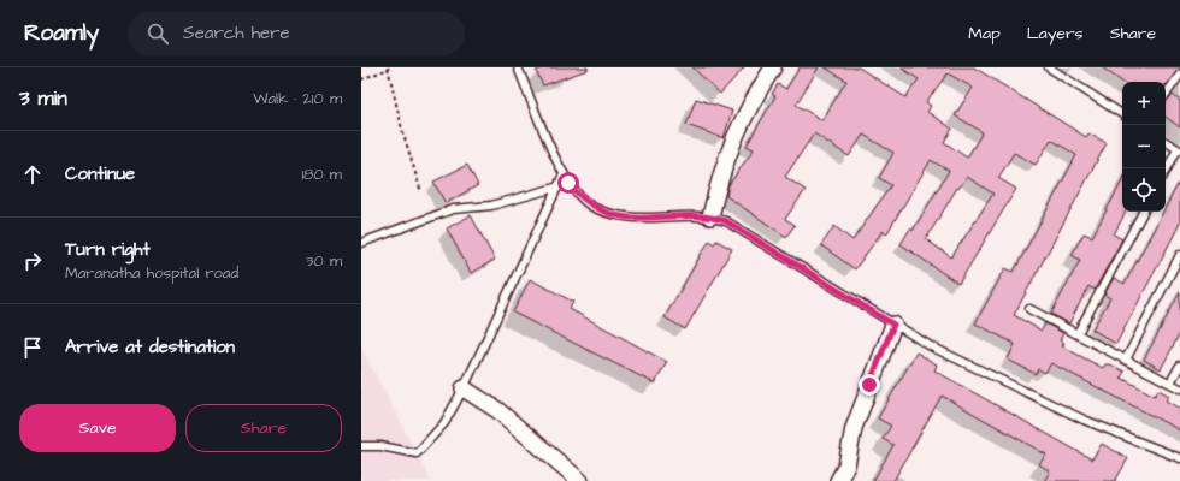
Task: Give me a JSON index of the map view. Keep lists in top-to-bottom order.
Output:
{
  "page": {
    "header": "Roamly",
    "search": "Search here",
    "nav": ["Map", "Layers", "Share"],
    "heading": ["3 min", "Walk · 210 m"],
    "map_buttons": ["+", "−"],
    "list": [
      ["Continue", "180 m"],
      ["Turn right", "Maranatha hospital road", "30 m"],
      "Arrive at destination"
    ],
    "buttons": ["Save", "Share"]
  }
}
